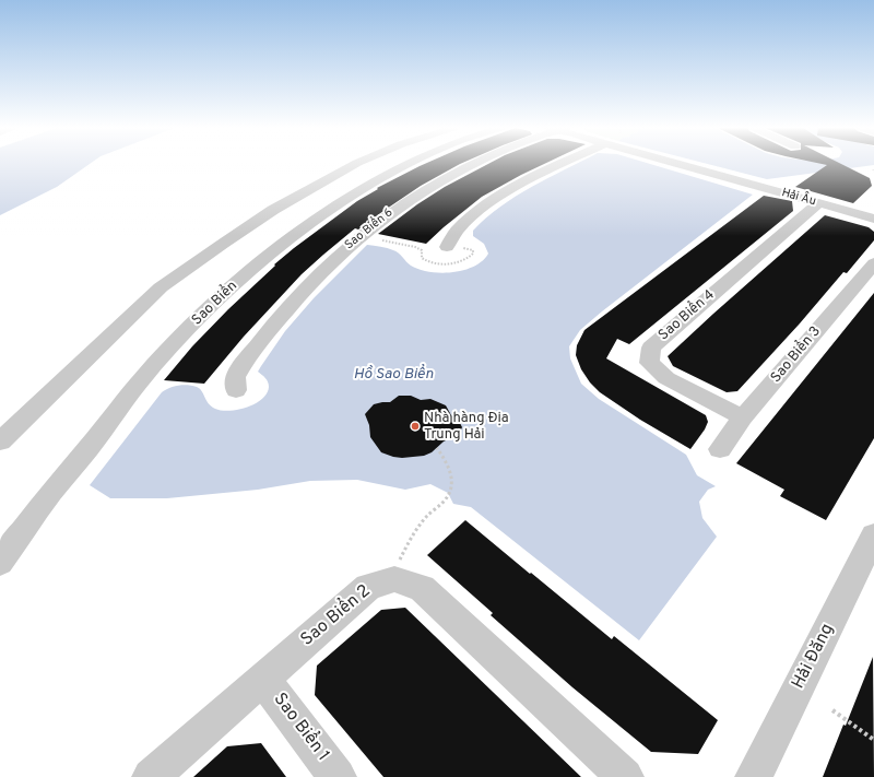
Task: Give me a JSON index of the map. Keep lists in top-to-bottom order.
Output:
{
  "streets": {
    "lane": [
      "Hải Âu",
      "Sao Biển 6",
      "Sao Biển",
      "Sao Biển 4",
      "Sao Biển 3",
      "Sao Biển 2",
      "Hải Đăng",
      "Sao Biển 1"
    ]
  },
  "crossings": [
    ["Hải Âu", "Sao Biển 4"],
    ["Sao Biển 4", "Sao Biển 3"],
    ["Sao Biển 2", "Sao Biển 1"]
  ],
  "water": ["Hồ Sao Biển"],
  "places": ["Nhà hàng Địa Trung Hải"]
}
